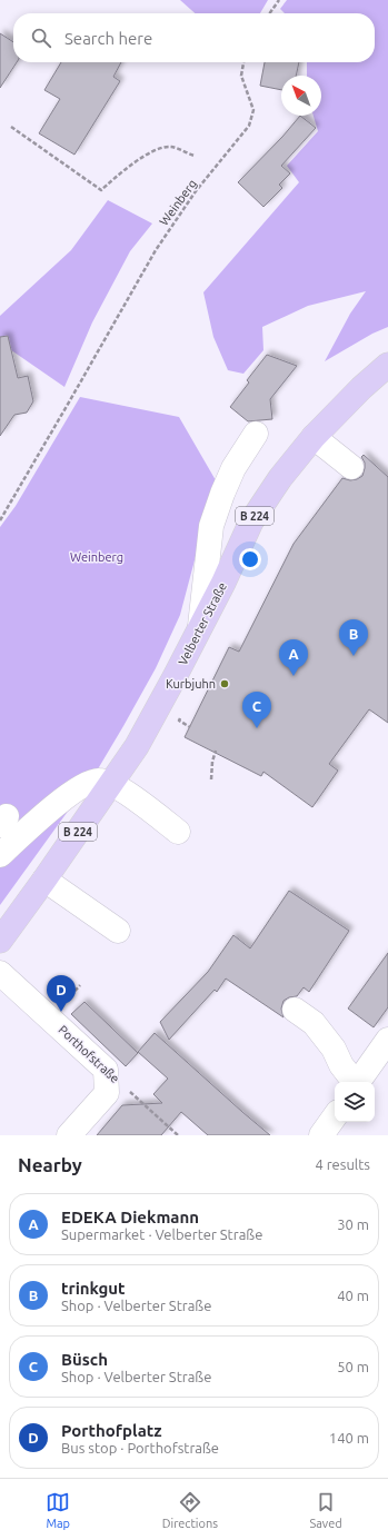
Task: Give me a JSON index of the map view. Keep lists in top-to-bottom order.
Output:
{
  "streets": {
    "main road": ["B 224", "Velberter Straße"],
    "street": ["Porthofstraße"],
    "path": ["Weinberg"]
  },
  "parks": ["Weinberg"],
  "places": ["Kurbjuhn"],
  "north": "top left",
  "page": {
    "search": "Search here",
    "pins": [
      "B",
      "A",
      "C",
      "D"
    ],
    "heading": ["Nearby", "4 results"],
    "list": [
      {
        "mark": "A",
        "name": "EDEKA Diekmann",
        "note": "Supermarket · Velberter Straße",
        "value": "30 m"
      },
      {
        "mark": "B",
        "name": "trinkgut",
        "note": "Shop · Velberter Straße",
        "value": "40 m"
      },
      {
        "mark": "C",
        "name": "Büsch",
        "note": "Shop · Velberter Straße",
        "value": "50 m"
      },
      {
        "mark": "D",
        "name": "Porthofplatz",
        "note": "Bus stop · Porthofstraße",
        "value": "140 m"
      }
    ],
    "nav": ["Map", "Directions", "Saved"]
  }
}
